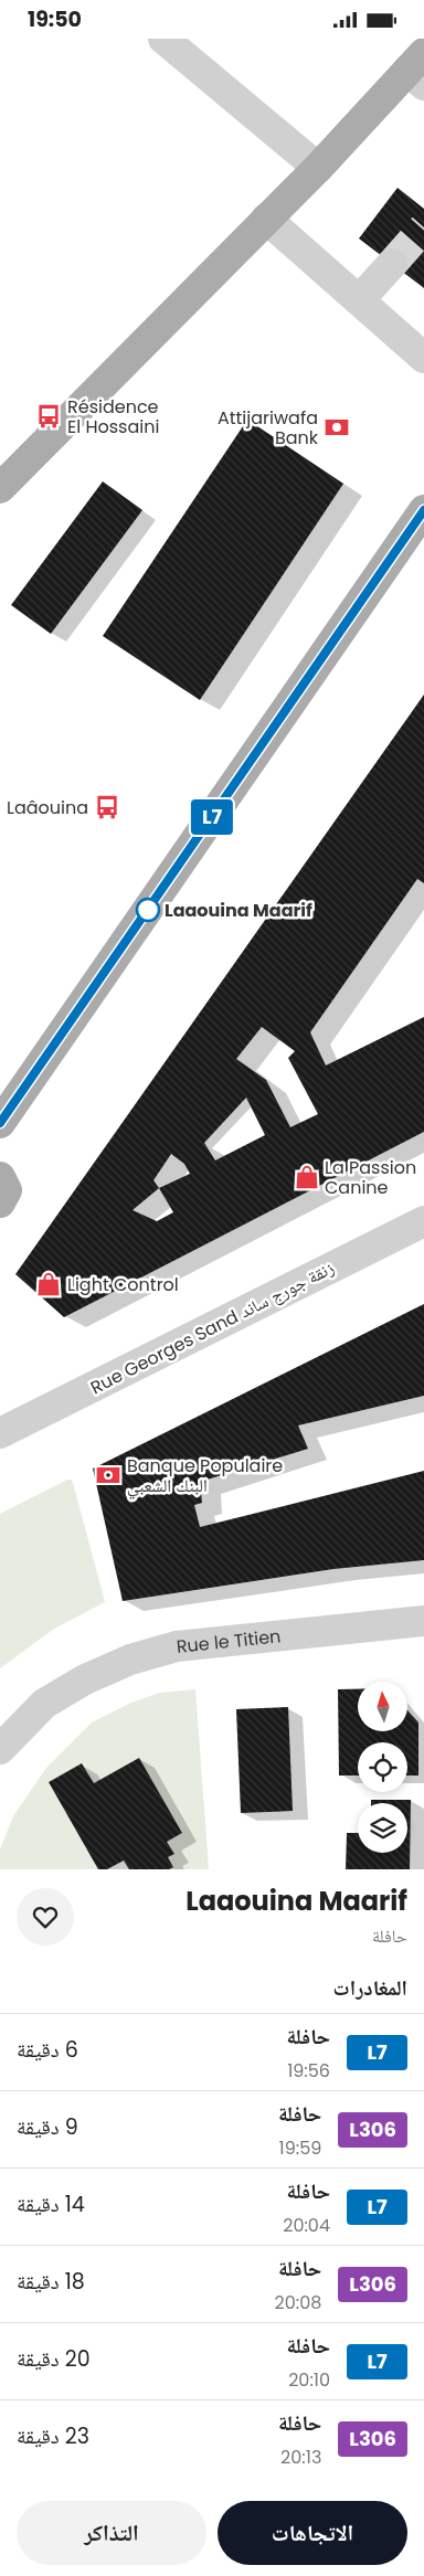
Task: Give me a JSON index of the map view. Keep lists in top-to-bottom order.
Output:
{
  "streets": {
    "street": ["Rue Georges Sand زنقة جورج ساند", "Rue le Titien"]
  },
  "places": {
    "bus stop": ["Résidence El Hossaini", "Laâouina"],
    "bank": ["Attijariwafa Bank", "Banque Populaire البنك الشعبي"],
    "other": ["Laaouina Maarif"],
    "shop": ["La Passion Canine", "Light Control"]
  },
  "lines": ["bus line L7"],
  "north": "top",
  "page": {
    "status": "19:50",
    "on_map": "L7",
    "heading": [
      ["Laaouina Maarif", "حافلة"],
      "المغادرات"
    ],
    "list": [
      {
        "mark": "L7",
        "name": "حافلة",
        "note": "19:56",
        "value": "6 دقيقة"
      },
      {
        "mark": "L306",
        "name": "حافلة",
        "note": "19:59",
        "value": "9 دقيقة"
      },
      {
        "mark": "L7",
        "name": "حافلة",
        "note": "20:04",
        "value": "14 دقيقة"
      },
      {
        "mark": "L306",
        "name": "حافلة",
        "note": "20:08",
        "value": "18 دقيقة"
      },
      {
        "mark": "L7",
        "name": "حافلة",
        "note": "20:10",
        "value": "20 دقيقة"
      },
      {
        "mark": "L306",
        "name": "حافلة",
        "note": "20:13",
        "value": "23 دقيقة"
      }
    ],
    "buttons": ["الاتجاهات", "التذاكر"]
  }
}
